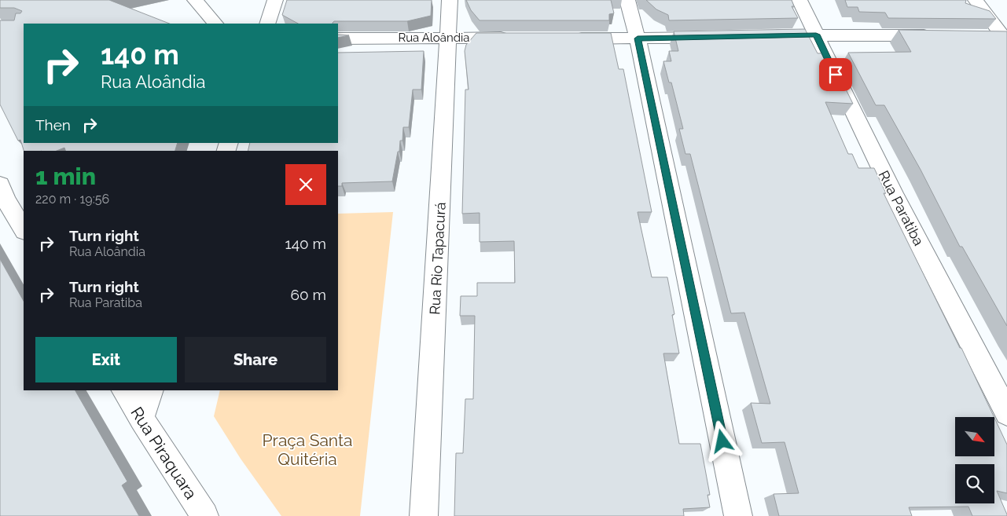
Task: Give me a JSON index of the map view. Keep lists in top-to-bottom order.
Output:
{
  "streets": {
    "street": [
      "Rua Aloândia",
      "Rua Paratiba",
      "Rua Rio Tapacurá",
      "Rua Piraquara"
    ]
  },
  "crossings": [
    ["Rua Aloândia", "Rua Rio Tapacurá"]
  ],
  "parks": ["Praça Santa Quitéria"],
  "north": "bottom right",
  "page": {
    "turn": ["140 m", "Rua Aloândia"],
    "then": "Then",
    "heading": ["1 min", "220 m · 19:56"],
    "list": [
      {
        "name": "Turn right",
        "note": "Rua Aloândia",
        "value": "140 m"
      },
      {
        "name": "Turn right",
        "note": "Rua Paratiba",
        "value": "60 m"
      }
    ],
    "buttons": ["Exit", "Share"]
  }
}
